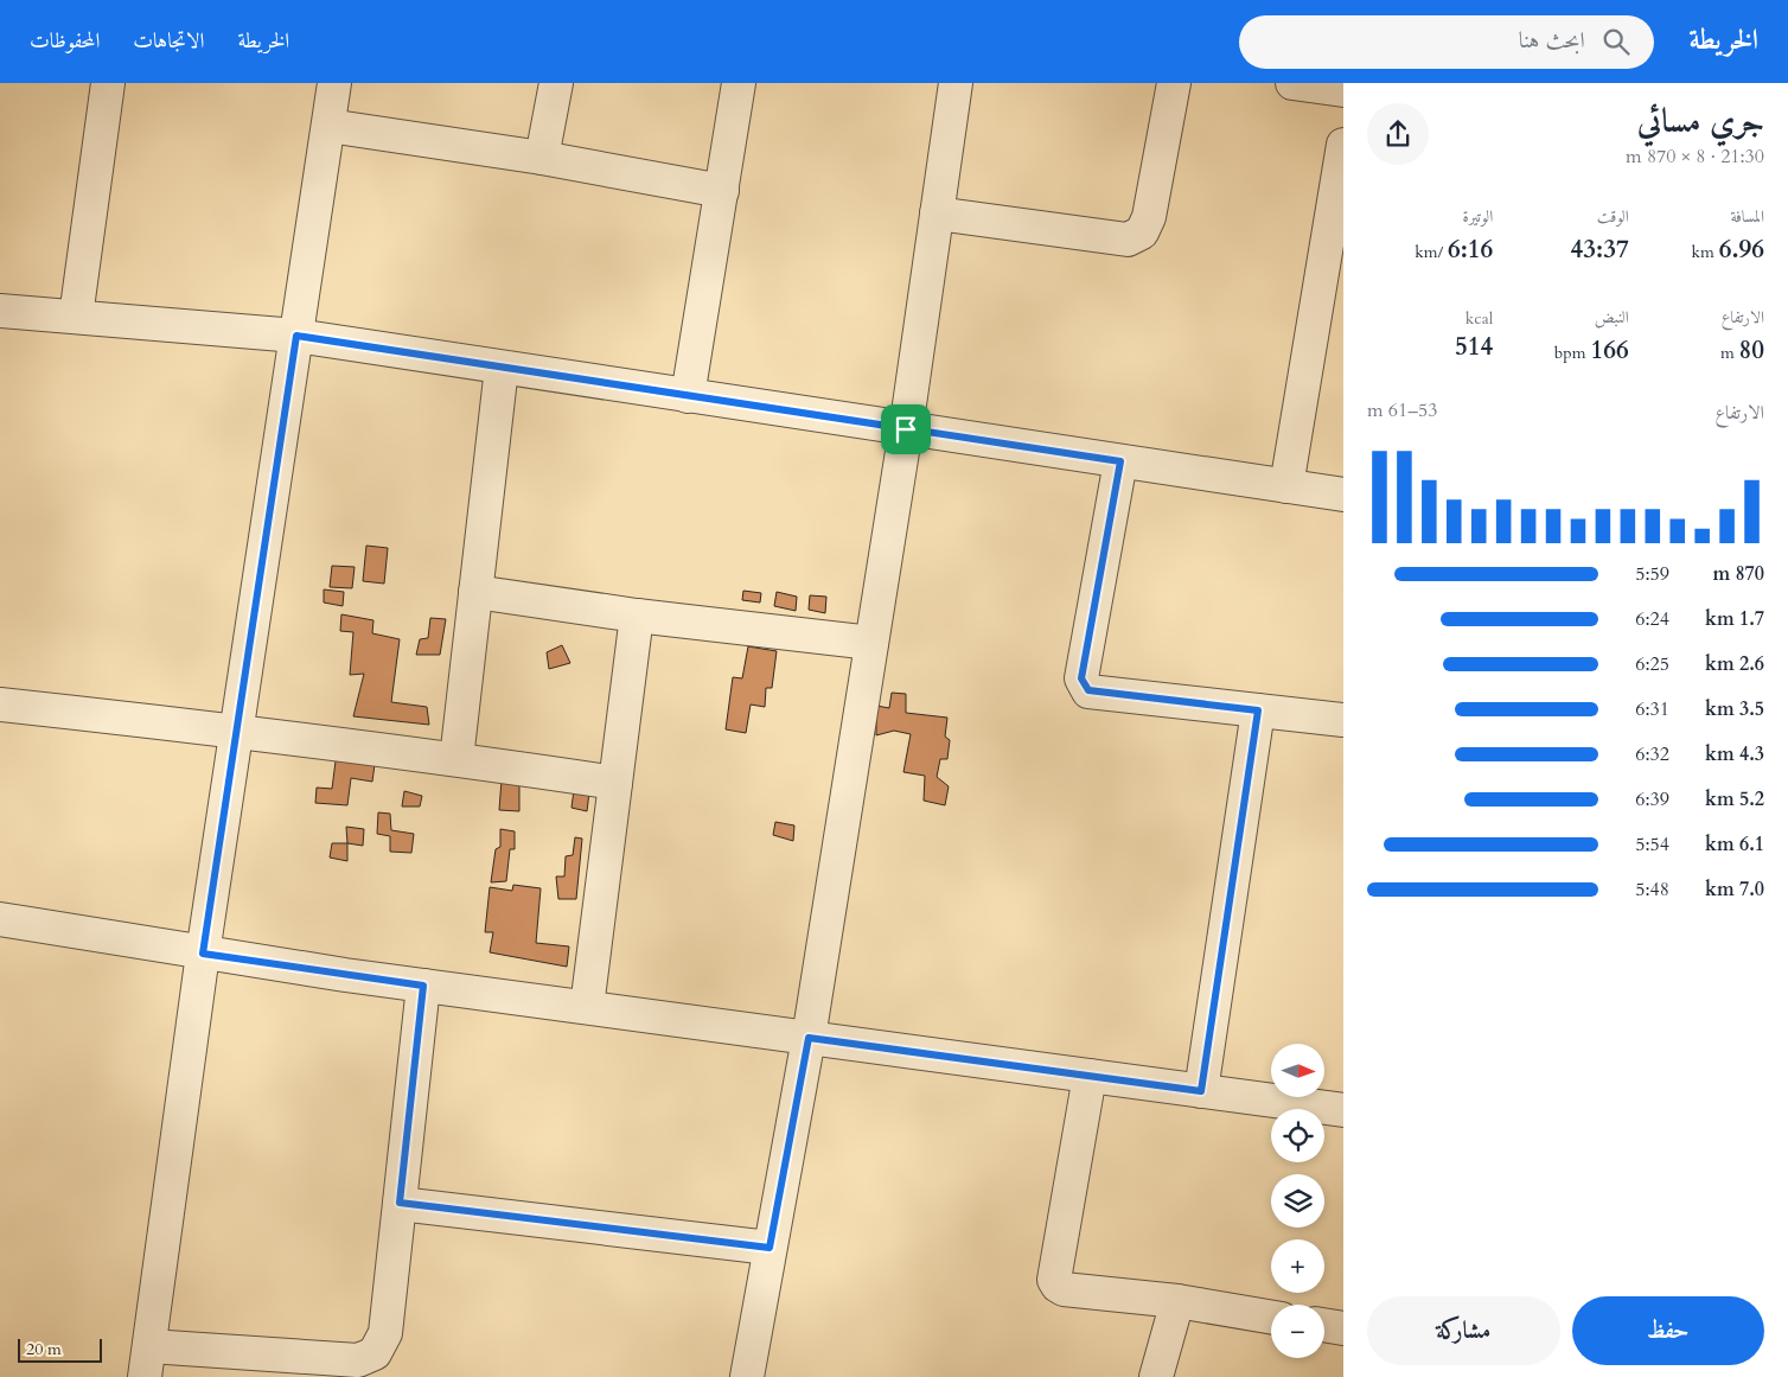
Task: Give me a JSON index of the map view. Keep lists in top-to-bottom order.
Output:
{
  "scale_bar": "20 m",
  "north": "right",
  "page": {
    "header": "الخريطة",
    "search": "ابحث هنا",
    "nav": ["الخريطة", "الاتجاهات", "المحفوظات"],
    "heading": ["جري مسائي", "21:30 · 8 × 870 m"],
    "stats": [
      ["المسافة", "6.96 km"],
      ["الوقت", "43:37"],
      ["الوتيرة", "6:16 /km"],
      ["الارتفاع", "80 m"],
      ["النبض", "166 bpm"],
      ["kcal", "514"]
    ],
    "chart": ["الارتفاع", "53–61 m"],
    "list": [
      {
        "name": "870 m",
        "note": "5:59"
      },
      {
        "name": "1.7 km",
        "note": "6:24"
      },
      {
        "name": "2.6 km",
        "note": "6:25"
      },
      {
        "name": "3.5 km",
        "note": "6:31"
      },
      {
        "name": "4.3 km",
        "note": "6:32"
      },
      {
        "name": "5.2 km",
        "note": "6:39"
      },
      {
        "name": "6.1 km",
        "note": "5:54"
      },
      {
        "name": "7.0 km",
        "note": "5:48"
      }
    ],
    "map_buttons": ["+", "−"],
    "buttons": ["حفظ", "مشاركة"],
    "scale": "20 m"
  }
}
